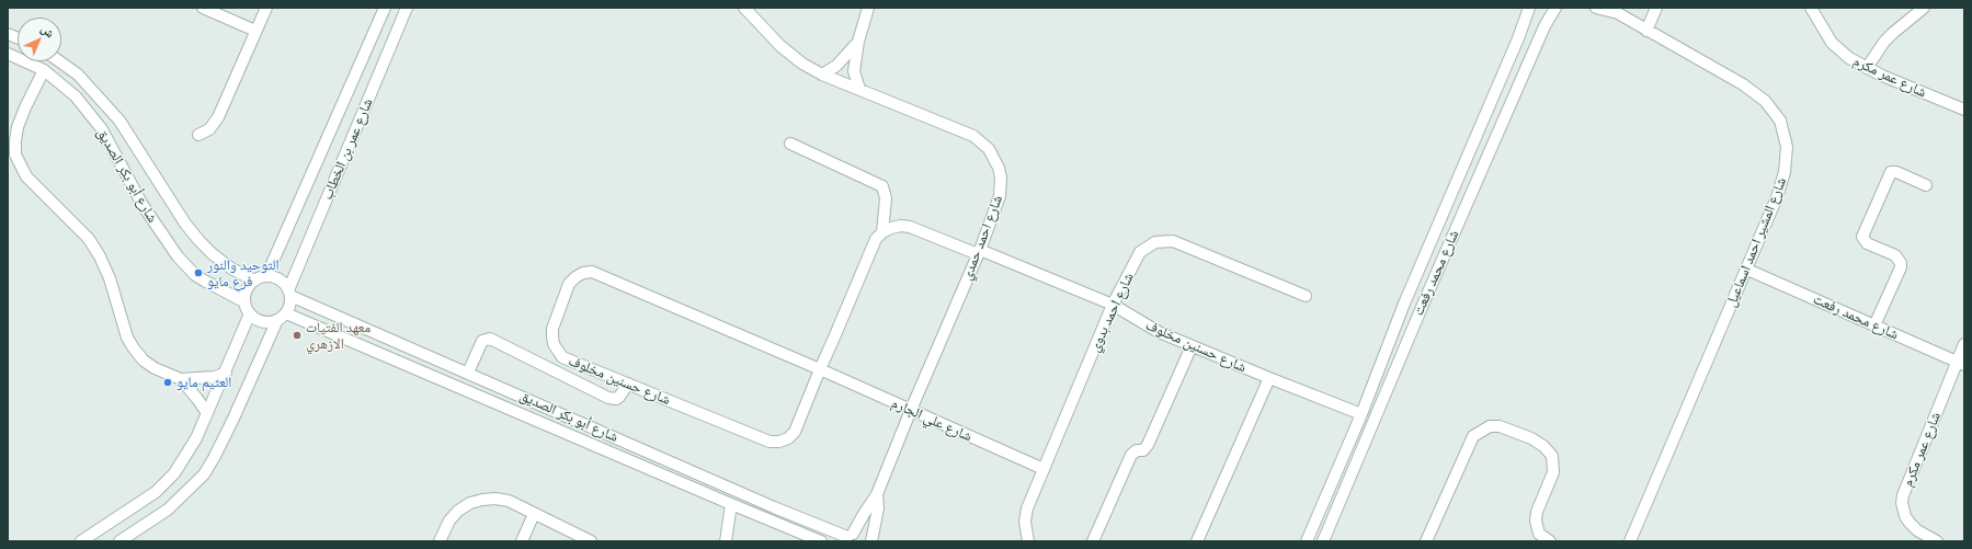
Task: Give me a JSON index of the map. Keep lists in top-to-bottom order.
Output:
{
  "streets": {
    "street": [
      "شارع عمر مكرم",
      "شارع عمر بن الخطاب",
      "شارع أبو بكر الصديق",
      "شارع احمد حمدي",
      "شارع المشير احمد اسماعيل",
      "شارع محمد رفعت",
      "شارع احمد بدوي",
      "شارع حسنين مخلوف",
      "شارع علي الجارم"
    ]
  },
  "crossings": [
    ["شارع عمر مكرم", "شارع محمد رفعت"],
    ["شارع عمر بن الخطاب", "شارع أبو بكر الصديق"],
    ["شارع أبو بكر الصديق", "شارع احمد حمدي"],
    ["شارع احمد حمدي", "شارع حسنين مخلوف"],
    ["شارع احمد حمدي", "شارع علي الجارم"],
    ["شارع المشير احمد اسماعيل", "شارع محمد رفعت"],
    ["شارع محمد رفعت", "شارع حسنين مخلوف"],
    ["شارع احمد بدوي", "شارع حسنين مخلوف"],
    ["شارع احمد بدوي", "شارع علي الجارم"],
    ["شارع حسنين مخلوف", "شارع علي الجارم"]
  ],
  "places": ["التوحيد والنور فرع مايو", "معهد الفتيات الازهري", "العثيم مايو"],
  "north": "top right"
}
